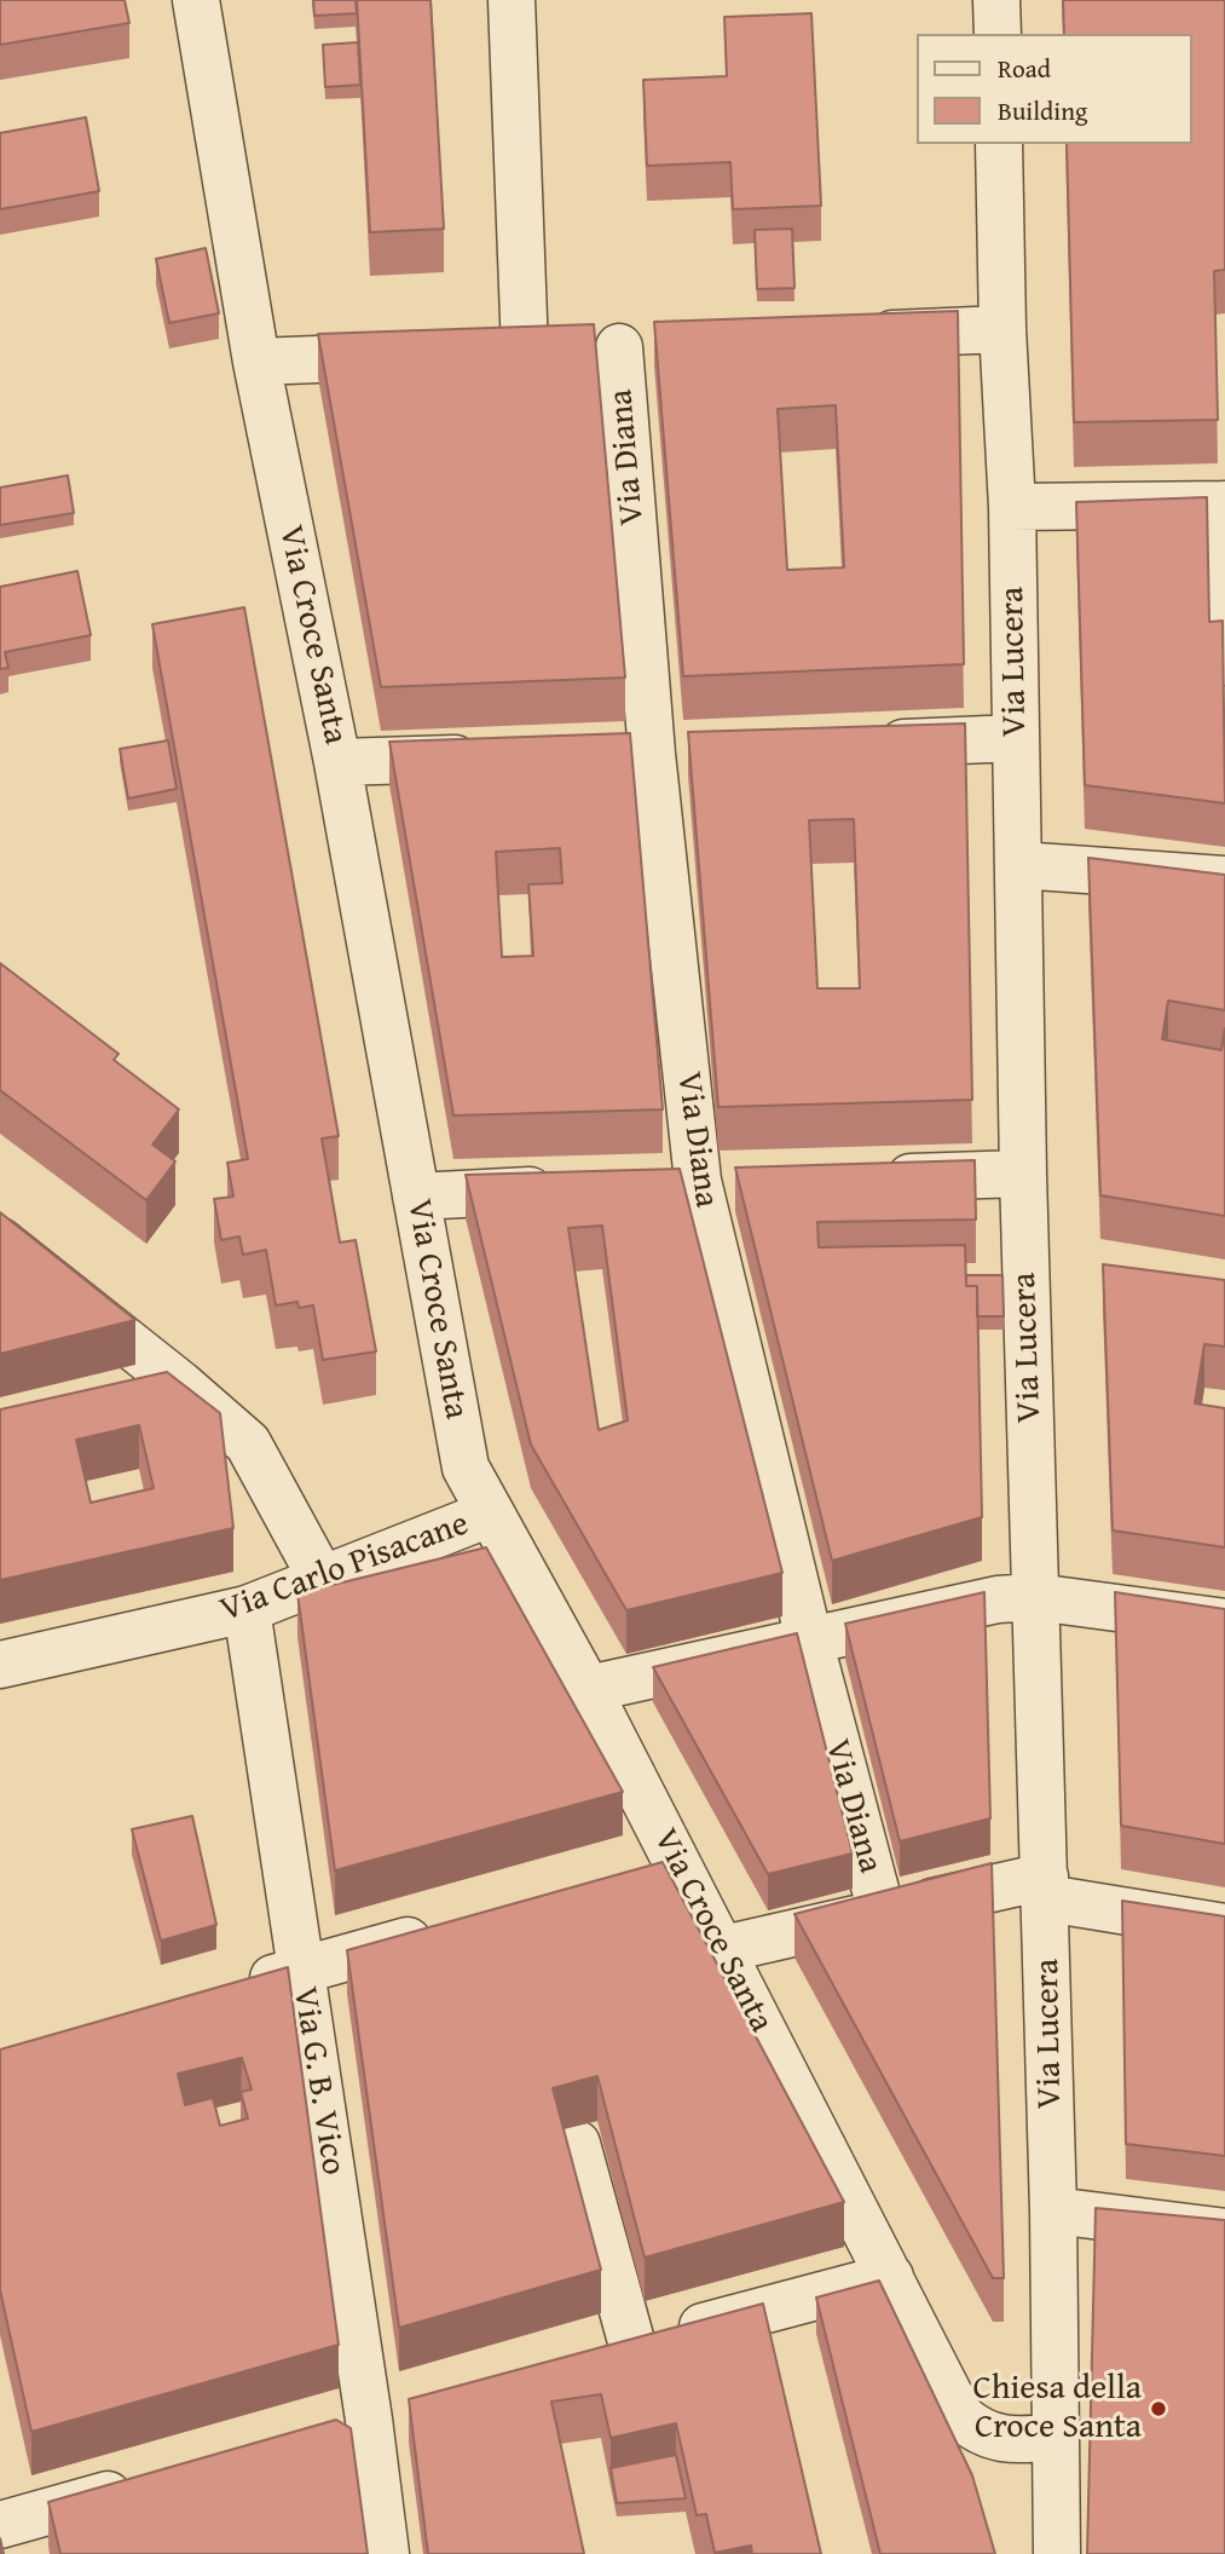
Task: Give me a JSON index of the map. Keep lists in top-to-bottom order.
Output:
{
  "streets": {
    "street": [
      "Via Diana",
      "Via Croce Santa",
      "Via Lucera",
      "Via Carlo Pisacane",
      "Via G. B. Vico"
    ]
  },
  "crossings": [
    ["Via Croce Santa", "Via Lucera"],
    ["Via Croce Santa", "Via Carlo Pisacane"],
    ["Via Carlo Pisacane", "Via G. B. Vico"]
  ],
  "places": ["Chiesa della Croce Santa"],
  "legend": ["Road", "Building"]
}
